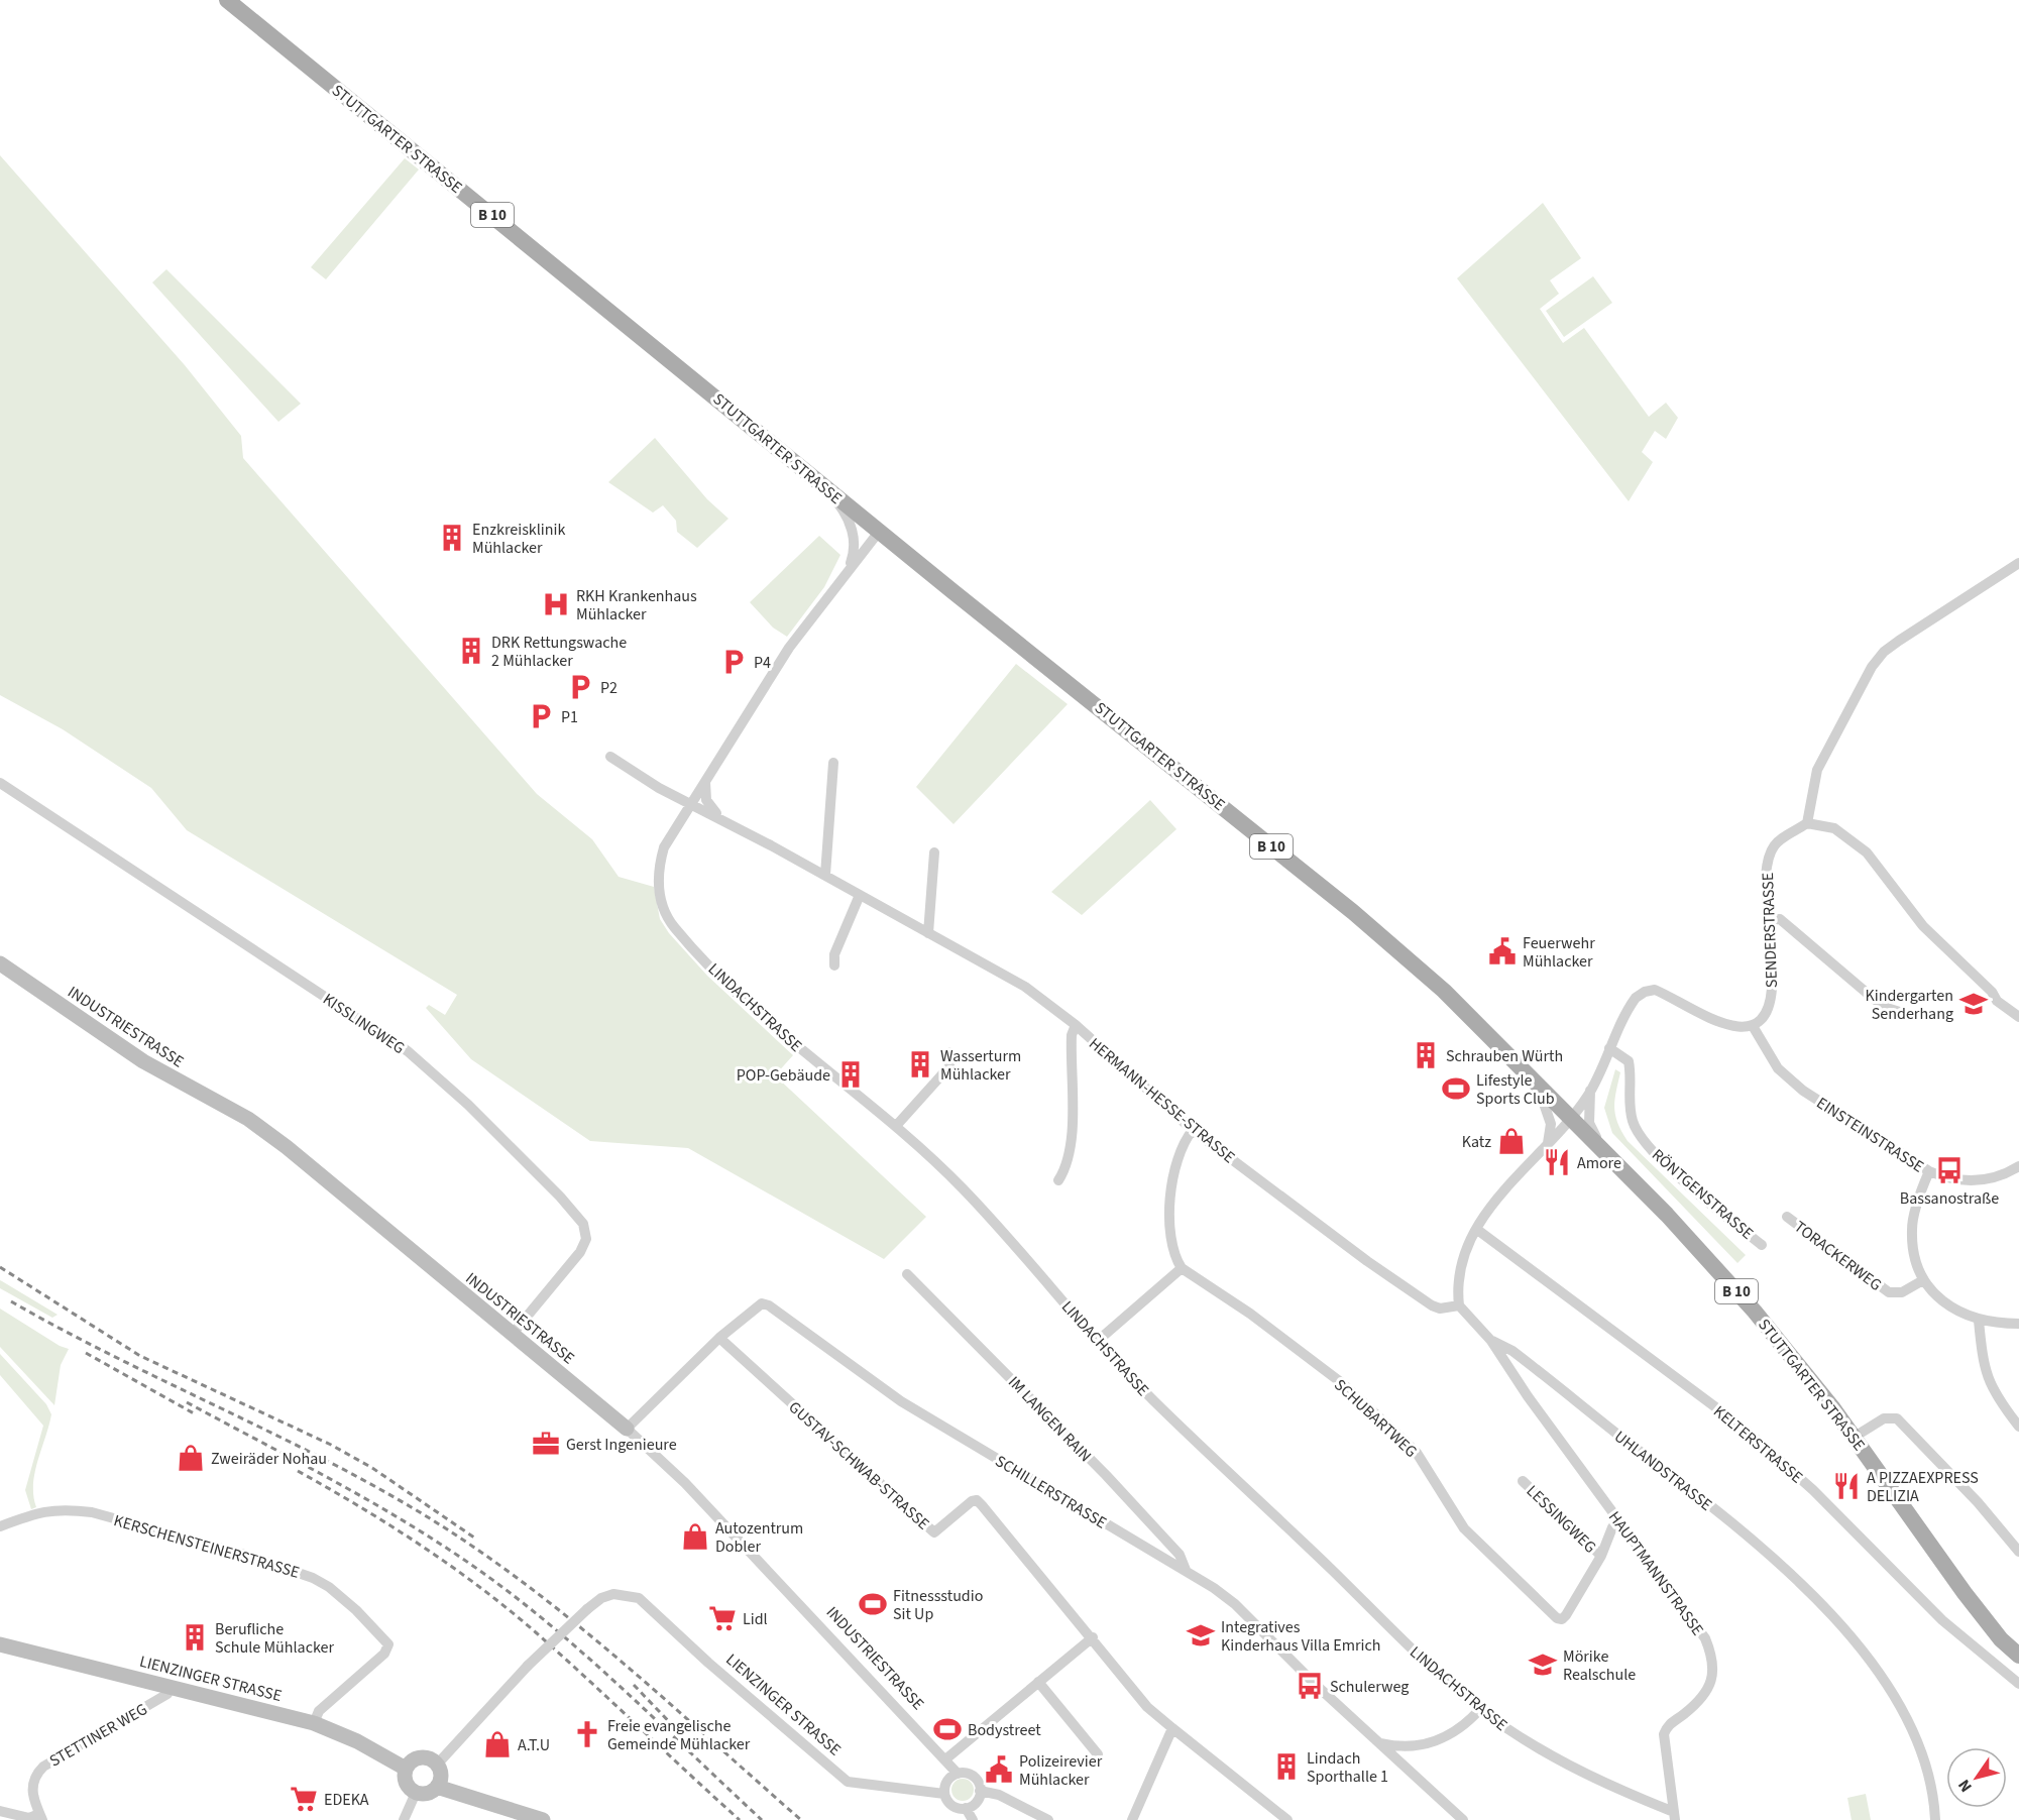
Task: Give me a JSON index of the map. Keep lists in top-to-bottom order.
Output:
{
  "streets": {
    "main road": ["STUTTGARTER STRASSE", "B 10"],
    "street": [
      "SENDERSTRASSE",
      "LINDACHSTRASSE",
      "KISSLINGWEG",
      "INDUSTRIESTRASSE",
      "HERMANN-HESSE-STRASSE",
      "EINSTEINSTRASSE",
      "RÖNTGENSTRASSE",
      "TORACKERWEG",
      "SCHUBARTWEG",
      "IM LANGEN RAIN",
      "KELTERSTRASSE",
      "GUSTAV-SCHWAB-STRASSE",
      "UHLANDSTRASSE",
      "SCHILLERSTRASSE",
      "LESSINGWEG",
      "KERSCHENSTEINERSTRASSE",
      "HAUPTMANNSTRASSE",
      "LIENZINGER STRASSE",
      "STETTINER WEG"
    ]
  },
  "crossings": [
    ["SENDERSTRASSE", "EINSTEINSTRASSE"],
    ["LINDACHSTRASSE", "HERMANN-HESSE-STRASSE"],
    ["LINDACHSTRASSE", "HAUPTMANNSTRASSE"],
    ["KISSLINGWEG", "INDUSTRIESTRASSE"],
    ["INDUSTRIESTRASSE", "SCHILLERSTRASSE"],
    ["INDUSTRIESTRASSE", "LIENZINGER STRASSE"],
    ["HERMANN-HESSE-STRASSE", "UHLANDSTRASSE"],
    ["SCHUBARTWEG", "LESSINGWEG"],
    ["SCHUBARTWEG", "HAUPTMANNSTRASSE"],
    ["IM LANGEN RAIN", "SCHILLERSTRASSE"],
    ["GUSTAV-SCHWAB-STRASSE", "SCHILLERSTRASSE"],
    ["UHLANDSTRASSE", "HAUPTMANNSTRASSE"],
    ["KERSCHENSTEINERSTRASSE", "LIENZINGER STRASSE"],
    ["LIENZINGER STRASSE", "STETTINER WEG"]
  ],
  "places": {
    "building": [
      "Enzkreisklinik Mühlacker",
      "DRK Rettungswache 2 Mühlacker",
      "Schrauben Würth",
      "Wasserturm Mühlacker",
      "POP-Gebäude",
      "Berufliche Schule Mühlacker",
      "Lindach Sporthalle 1"
    ],
    "hospital": ["RKH Krankenhaus Mühlacker"],
    "parking": ["P4", "P2", "P1"],
    "public building": ["Feuerwehr Mühlacker", "Polizeirevier Mühlacker"],
    "school or university": ["Kindergarten Senderhang", "Integratives Kinderhaus Villa Emrich", "Mörike Realschule"],
    "sports": ["Lifestyle Sports Club", "Fitnessstudio Sit Up", "Bodystreet"],
    "shop": [
      "Katz",
      "Zweiräder Nohau",
      "Autozentrum Dobler",
      "A.T.U"
    ],
    "restaurant": ["Amore", "A PIZZAEXPRESS DELIZIA"],
    "bus stop": ["Bassanostraße", "Schulerweg"],
    "office": ["Gerst Ingenieure"],
    "supermarket": ["Lidl", "EDEKA"],
    "church": ["Freie evangelische Gemeinde Mühlacker"]
  },
  "north": "bottom left"
}
